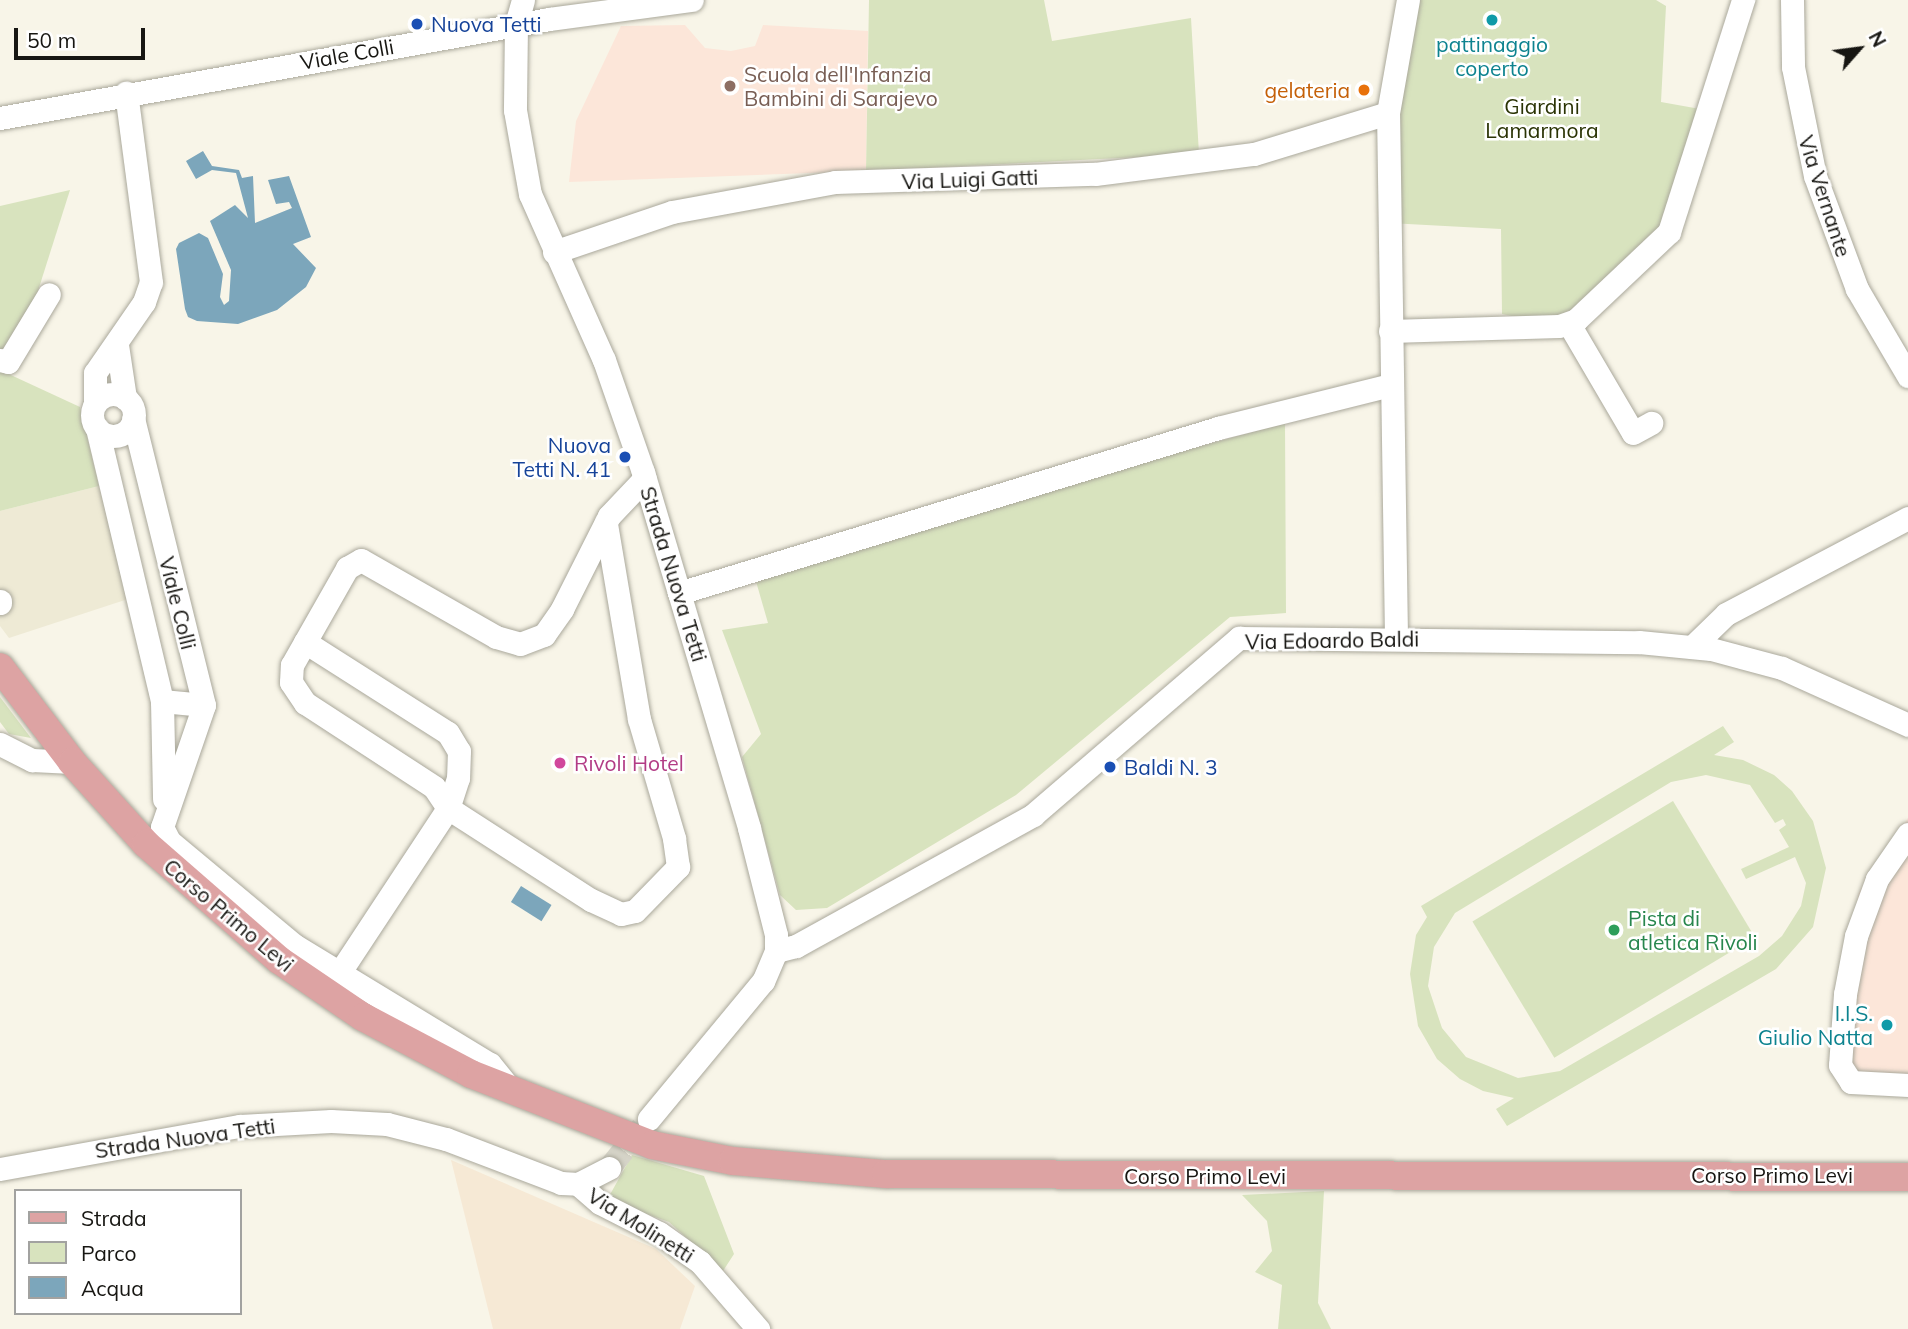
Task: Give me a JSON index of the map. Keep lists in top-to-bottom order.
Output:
{
  "streets": {
    "main road": ["Corso Primo Levi"],
    "street": [
      "Viale Colli",
      "Via Luigi Gatti",
      "Via Vernante",
      "Strada Nuova Tetti",
      "Via Edoardo Baldi",
      "Via Molinetti"
    ]
  },
  "crossings": [
    ["Viale Colli", "Strada Nuova Tetti"],
    ["Via Luigi Gatti", "Strada Nuova Tetti"],
    ["Strada Nuova Tetti", "Via Edoardo Baldi"],
    ["Strada Nuova Tetti", "Via Molinetti"]
  ],
  "parks": ["Giardini Lamarmora"],
  "places": [
    "pattinaggio coperto",
    "Nuova Tetti",
    "Scuola dell'Infanzia Bambini di Sarajevo",
    "gelateria",
    "Nuova Tetti N. 41",
    "Rivoli Hotel",
    "Baldi N. 3",
    "Pista di atletica Rivoli",
    "I.I.S. Giulio Natta"
  ],
  "legend": ["Strada", "Parco", "Acqua"],
  "scale_bar": "50 m",
  "north": "top right"
}
